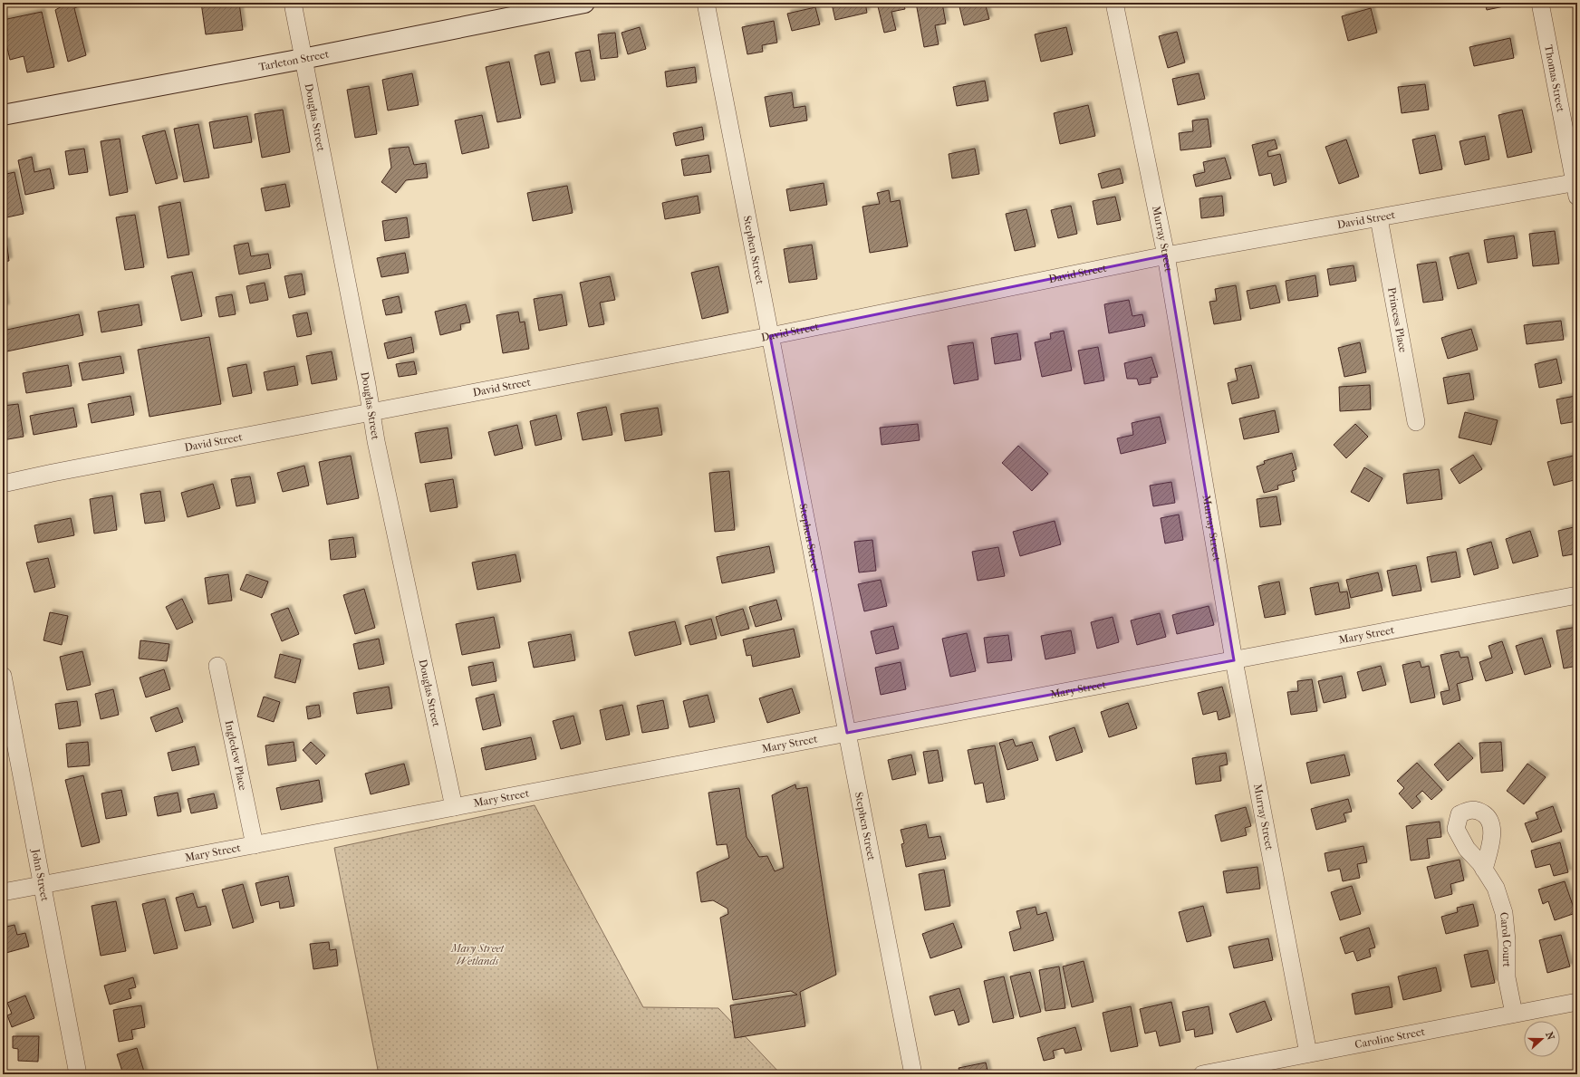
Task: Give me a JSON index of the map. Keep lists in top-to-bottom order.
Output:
{
  "streets": {
    "main road": ["Tarleton Street"],
    "street": [
      "Thomas Street",
      "Douglas Street",
      "David Street",
      "Murray Street",
      "Stephen Street",
      "Princess Place",
      "Mary Street",
      "Ingledew Place",
      "John Street",
      "Carol Court",
      "Caroline Street"
    ]
  },
  "crossings": [
    ["Tarleton Street", "Douglas Street"],
    ["Thomas Street", "David Street"],
    ["Douglas Street", "David Street"],
    ["Douglas Street", "Mary Street"],
    ["David Street", "Murray Street"],
    ["David Street", "Stephen Street"],
    ["David Street", "Princess Place"],
    ["Murray Street", "Mary Street"],
    ["Murray Street", "Caroline Street"],
    ["Stephen Street", "Mary Street"],
    ["Mary Street", "Ingledew Place"],
    ["Mary Street", "John Street"],
    ["Carol Court", "Caroline Street"]
  ],
  "parks": ["Mary Street Wetlands"],
  "north": "right"
}
